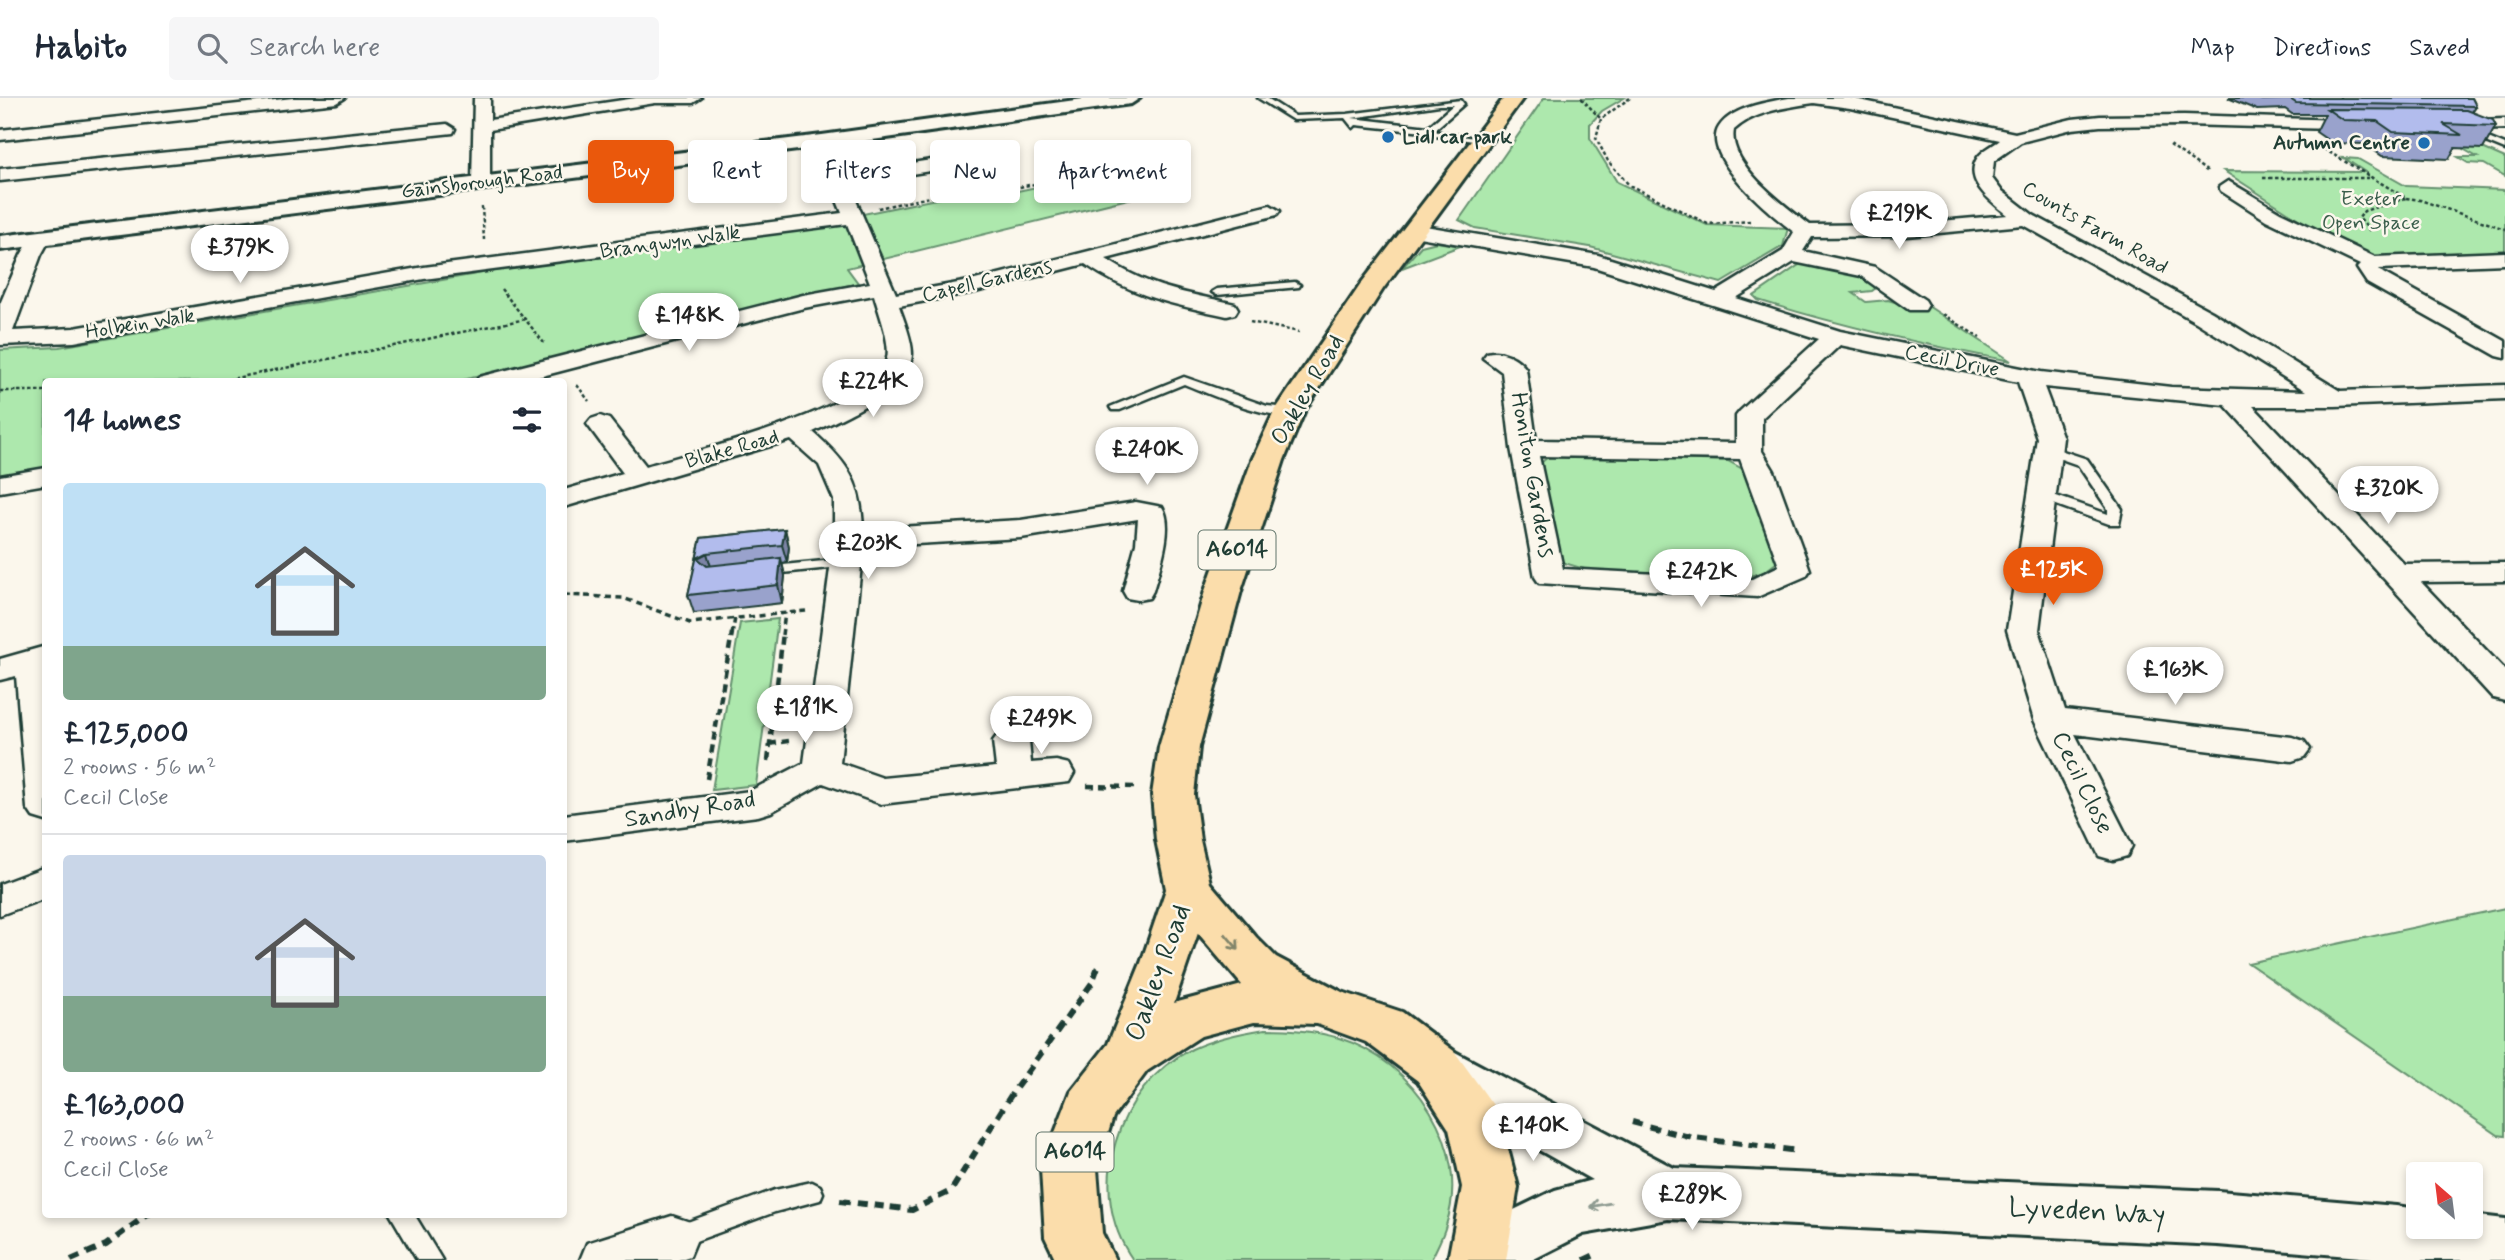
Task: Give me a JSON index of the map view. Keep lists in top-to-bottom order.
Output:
{
  "streets": {
    "main road": ["Oakley Road", "A6014"],
    "street": [
      "Gainsborough Road",
      "Counts Farm Road",
      "Brangwyn Walk",
      "Capell Gardens",
      "Holbein Walk",
      "Cecil Drive",
      "Blake Road",
      "Honiton Gardens",
      "Cecil Close",
      "Sandby Road",
      "Lyveden Way"
    ]
  },
  "crossings": [
    ["Counts Farm Road", "Cecil Drive"],
    ["Brangwyn Walk", "Holbein Walk"],
    ["Brangwyn Walk", "Blake Road"],
    ["Capell Gardens", "Blake Road"],
    ["Cecil Drive", "Oakley Road"],
    ["Cecil Drive", "Honiton Gardens"],
    ["Cecil Drive", "Cecil Close"],
    ["Oakley Road", "Lyveden Way"]
  ],
  "parks": ["Exeter Open Space"],
  "places": ["Lidl car park", "Autumn Centre"],
  "north": "top left",
  "page": {
    "header": "Habito",
    "search": "Search here",
    "nav": ["Map", "Directions", "Saved"],
    "chip": [
      "Buy",
      "Rent",
      "Filters",
      "New",
      "Apartment"
    ],
    "price": [
      "£219K",
      "£379K",
      "£148K",
      "£224K",
      "£240K",
      "£320K",
      "£203K",
      "£125K",
      "£242K",
      "£163K",
      "£181K",
      "£249K",
      "£140K",
      "£289K"
    ],
    "heading": "14 homes",
    "list": [
      {
        "name": "£125,000",
        "note": "2 rooms · 56 m² · Cecil Close"
      },
      {
        "name": "£163,000",
        "note": "2 rooms · 66 m² · Cecil Close"
      }
    ]
  }
}
